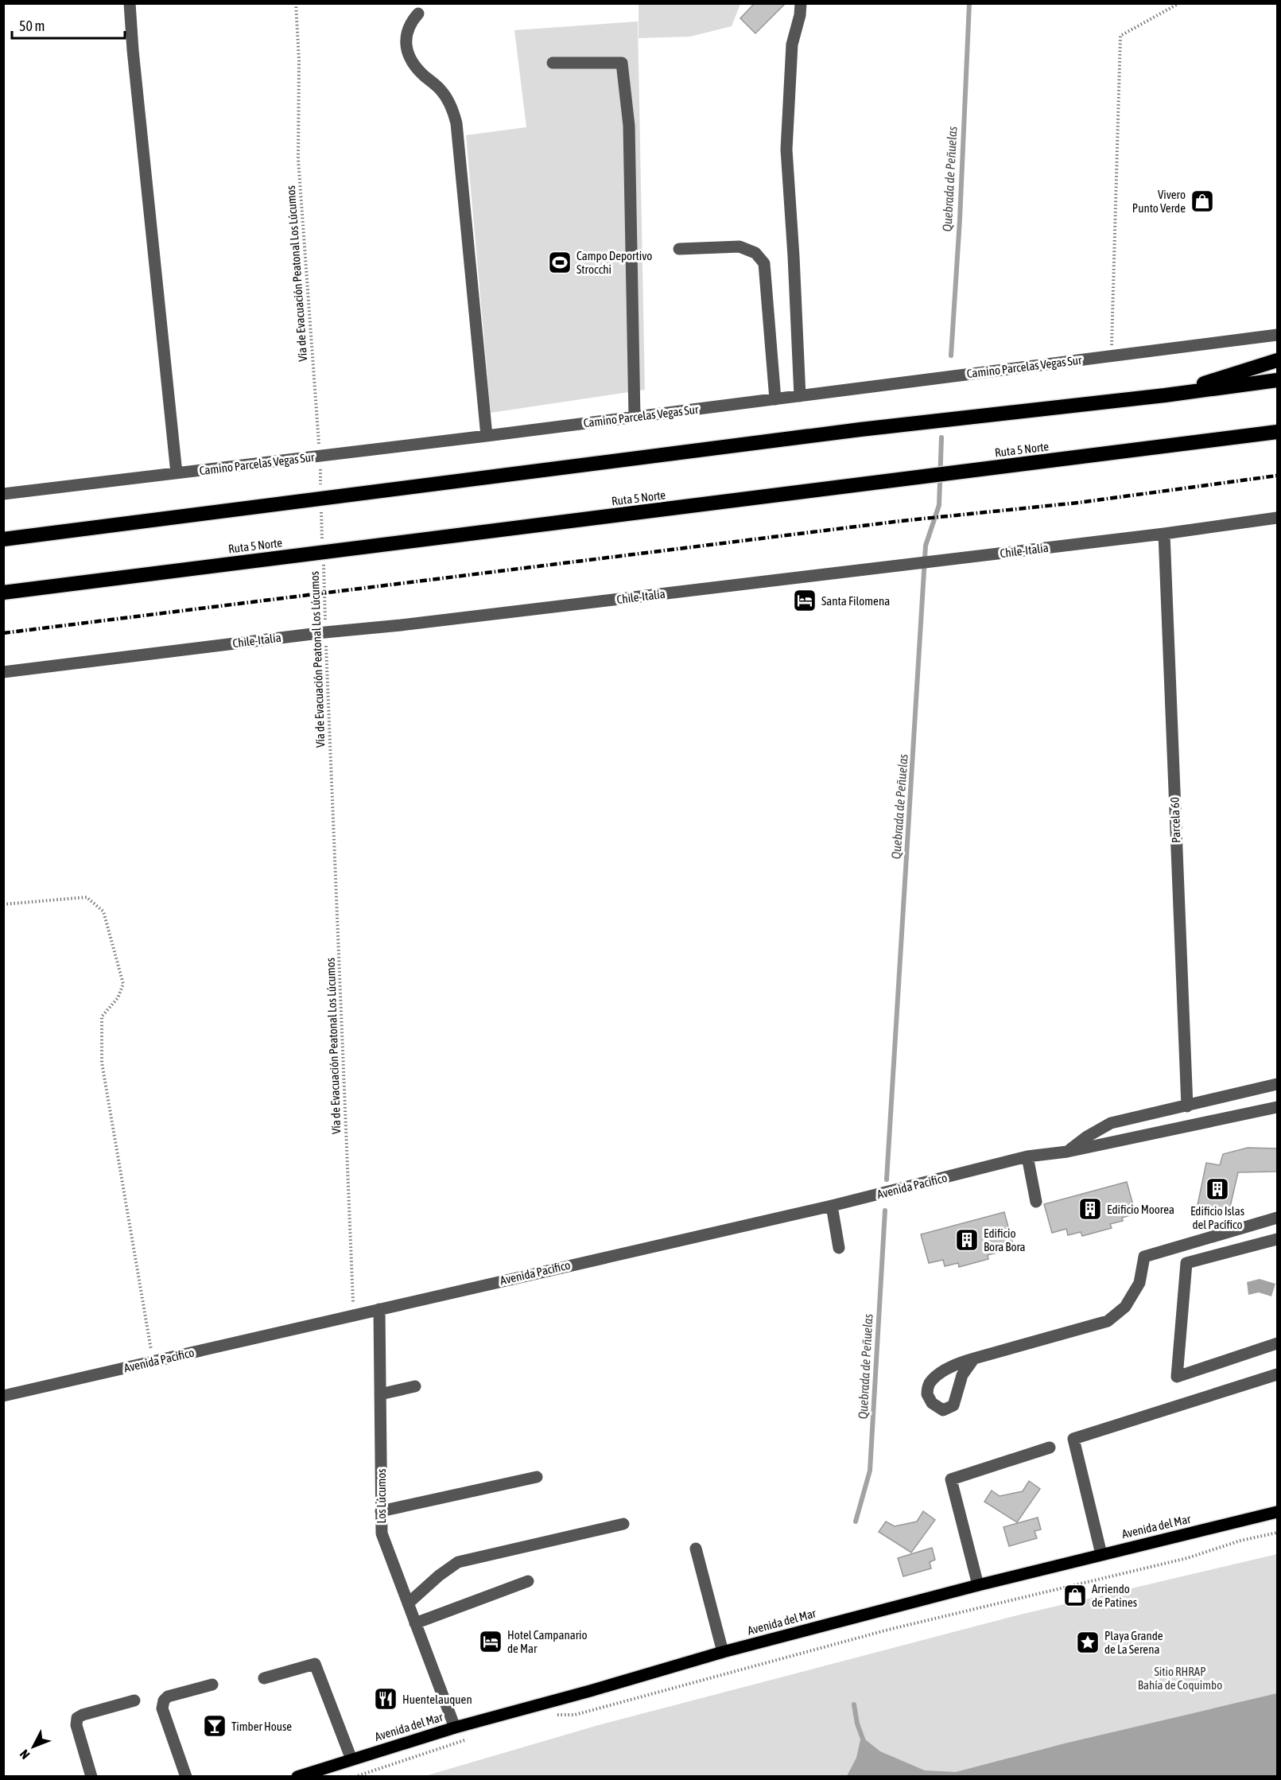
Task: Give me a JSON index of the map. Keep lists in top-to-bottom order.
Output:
{
  "streets": {
    "highway": ["Ruta 5 Norte"],
    "main road": ["Avenida del Mar"],
    "street": [
      "Camino Parcelas Vegas Sur",
      "Chile-Italia",
      "Parcela 60",
      "Avenida Pacífico",
      "Los Lúcumos"
    ],
    "path": ["Vía de Evacuación Peatonal Los Lúcumos"]
  },
  "crossings": [
    ["Vía de Evacuación Peatonal Los Lúcumos", "Camino Parcelas Vegas Sur"],
    ["Vía de Evacuación Peatonal Los Lúcumos", "Ruta 5 Norte"],
    ["Vía de Evacuación Peatonal Los Lúcumos", "Chile-Italia"],
    ["Vía de Evacuación Peatonal Los Lúcumos", "Avenida Pacífico"],
    ["Chile-Italia", "Parcela 60"],
    ["Avenida Pacífico", "Los Lúcumos"],
    ["Los Lúcumos", "Avenida del Mar"]
  ],
  "water": ["Quebrada de Peñuelas"],
  "parks": ["Sitio RHRAP Bahía de Coquimbo"],
  "places": {
    "shop": ["Vivero Punto Verde", "Arriendo de Patines"],
    "sports": ["Campo Deportivo Strocchi"],
    "hotel": ["Santa Filomena", "Hotel Campanario de Mar"],
    "building": ["Edificio Islas del Pacífico", "Edificio Moorea", "Edificio Bora Bora"],
    "place": ["Playa Grande de La Serena"],
    "restaurant": ["Huentelauquen"],
    "bar": ["Timber House"]
  },
  "scale_bar": "50 m",
  "north": "bottom left"
}
